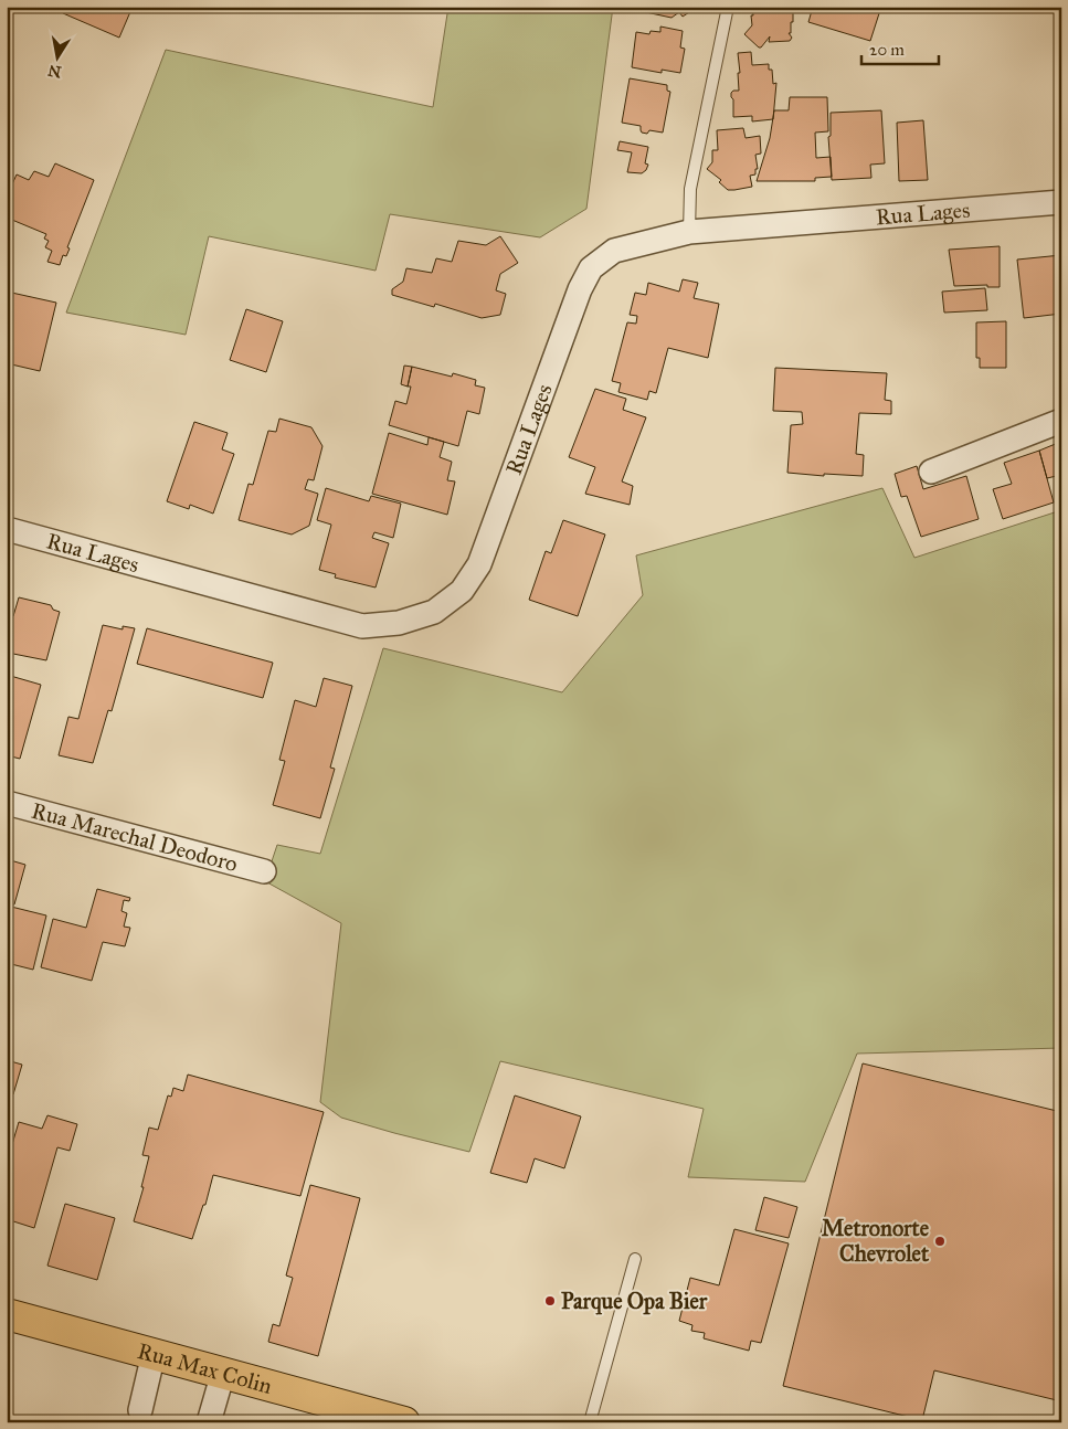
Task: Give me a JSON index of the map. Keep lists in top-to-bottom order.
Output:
{
  "streets": {
    "main road": ["Rua Max Colin"],
    "street": ["Rua Lages", "Rua Marechal Deodoro"]
  },
  "places": ["Metronorte Chevrolet", "Parque Opa Bier"],
  "scale_bar": "20 m",
  "north": "bottom"
}
